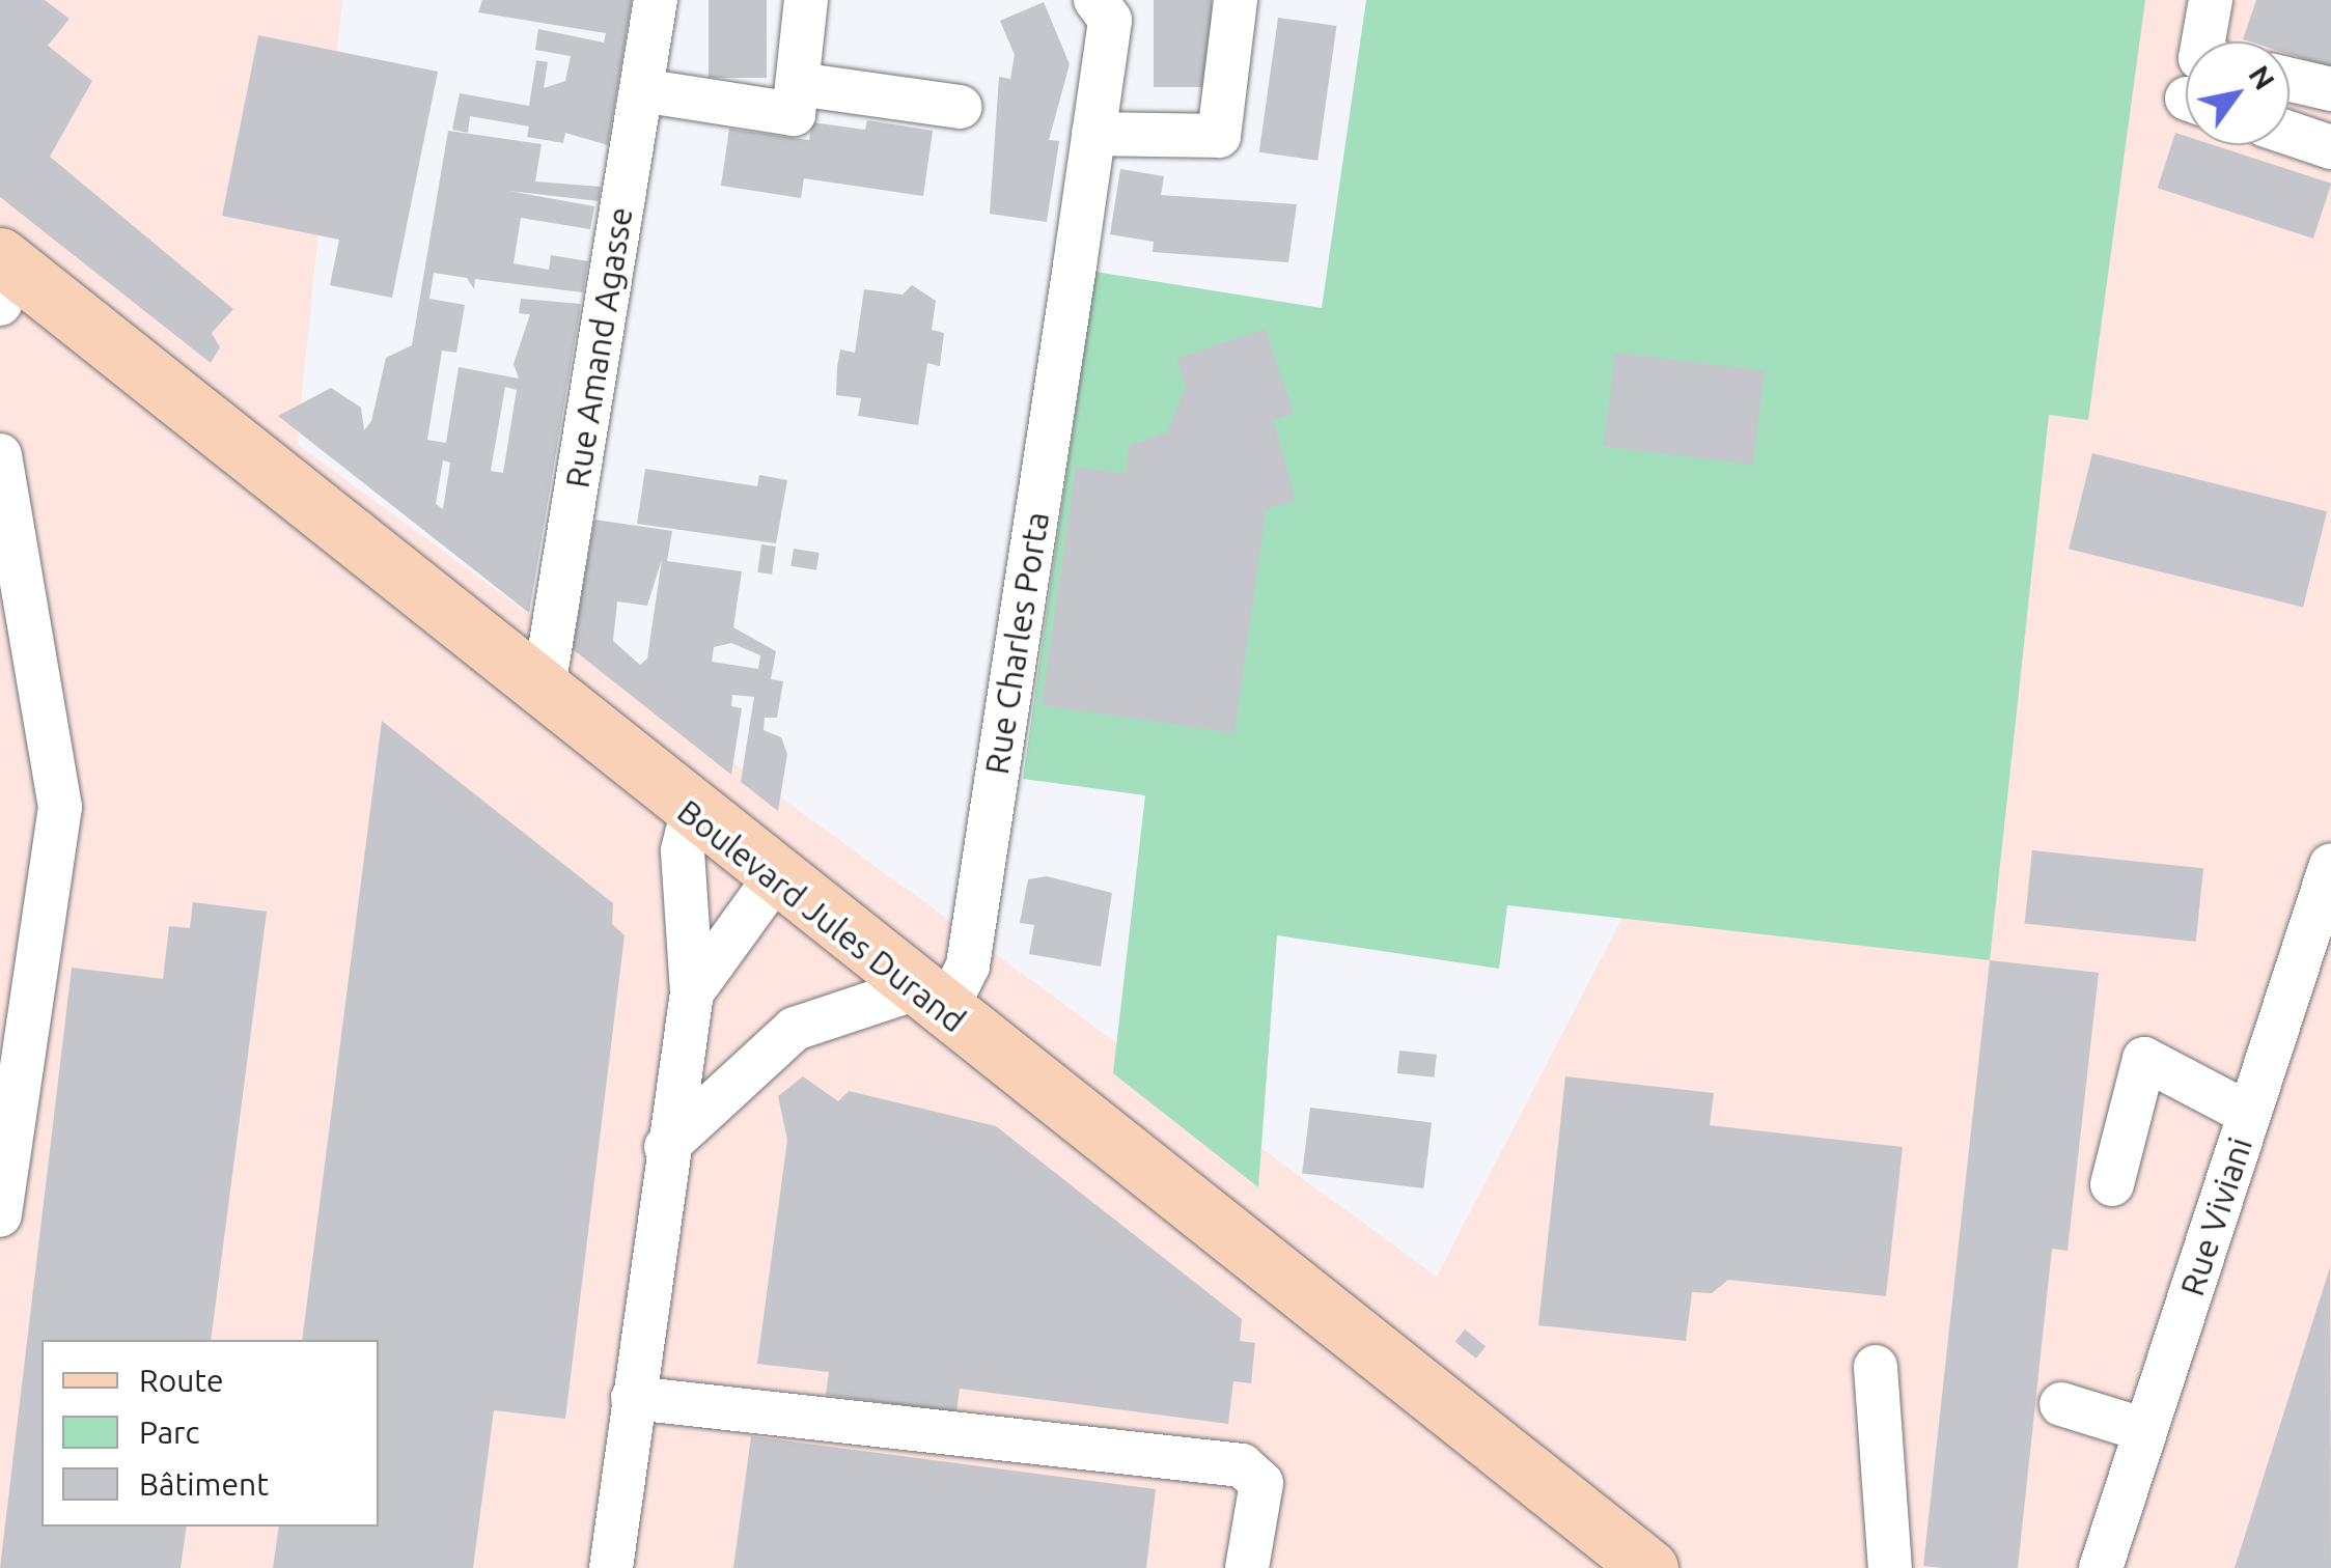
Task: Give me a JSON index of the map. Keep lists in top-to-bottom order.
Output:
{
  "streets": {
    "main road": ["Boulevard Jules Durand"],
    "street": ["Rue Amand Agasse", "Rue Charles Porta", "Rue Viviani"]
  },
  "crossings": [
    ["Rue Amand Agasse", "Boulevard Jules Durand"],
    ["Rue Charles Porta", "Boulevard Jules Durand"]
  ],
  "legend": ["Route", "Parc", "Bâtiment"],
  "north": "top right"
}
